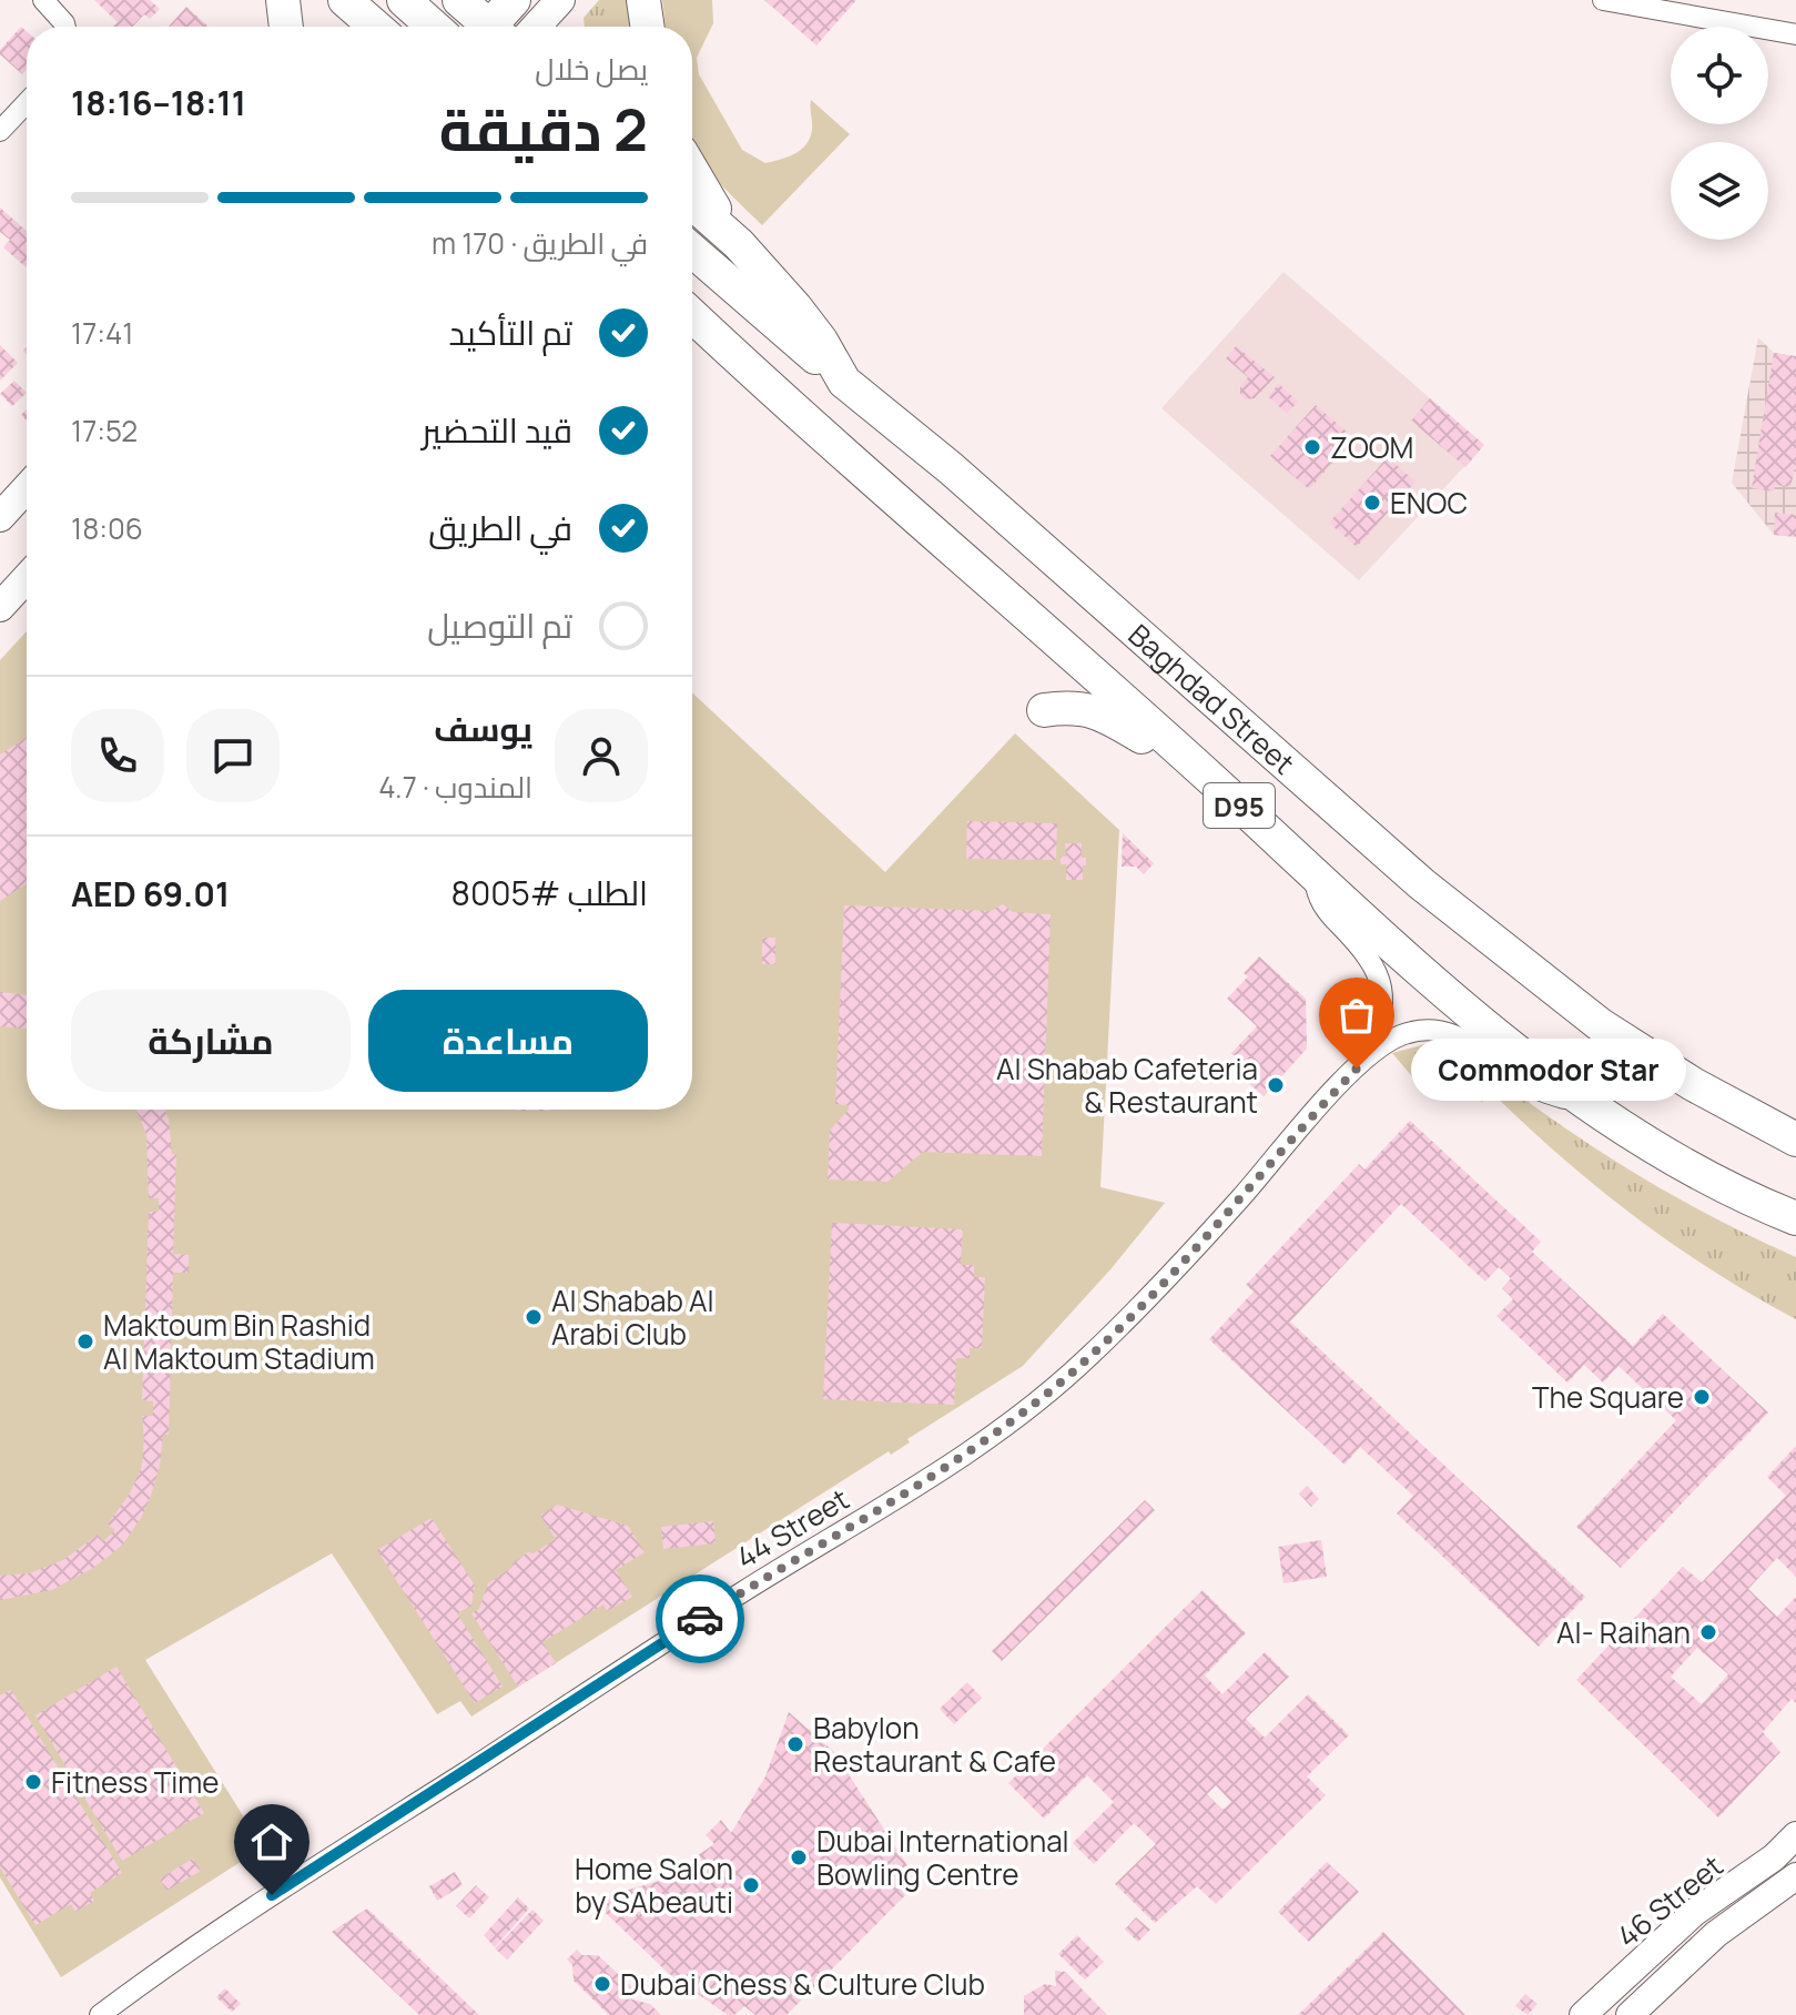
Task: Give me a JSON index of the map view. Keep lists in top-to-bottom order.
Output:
{
  "streets": {
    "main road": ["Baghdad Street", "D95"],
    "street": ["44 Street", "46 Street"]
  },
  "crossings": [
    ["Baghdad Street", "44 Street"]
  ],
  "places": [
    "ZOOM",
    "ENOC",
    "Commodor Star",
    "Al Shabab Cafeteria & Restaurant",
    "Al Shabab Al Arabi Club",
    "Maktoum Bin Rashid Al Maktoum Stadium",
    "The Square",
    "Al- Raihan",
    "Babylon Restaurant & Cafe",
    "Fitness Time",
    "Dubai International Bowling Centre",
    "Home Salon by SAbeauti",
    "Dubai Chess & Culture Club"
  ],
  "page": {
    "heading": ["2 دقيقة", "يصل خلال", "18:11–18:16"],
    "panel": [
      "يوسف",
      "المندوب · 4.7",
      "الطلب #8005",
      "AED 69.01"
    ],
    "bar": "في الطريق · 170 m",
    "list": [
      ["تم التأكيد", "17:41"],
      ["قيد التحضير", "17:52"],
      ["في الطريق", "18:06"],
      "تم التوصيل"
    ],
    "buttons": ["مساعدة", "مشاركة"],
    "bubble": "Commodor Star"
  }
}
